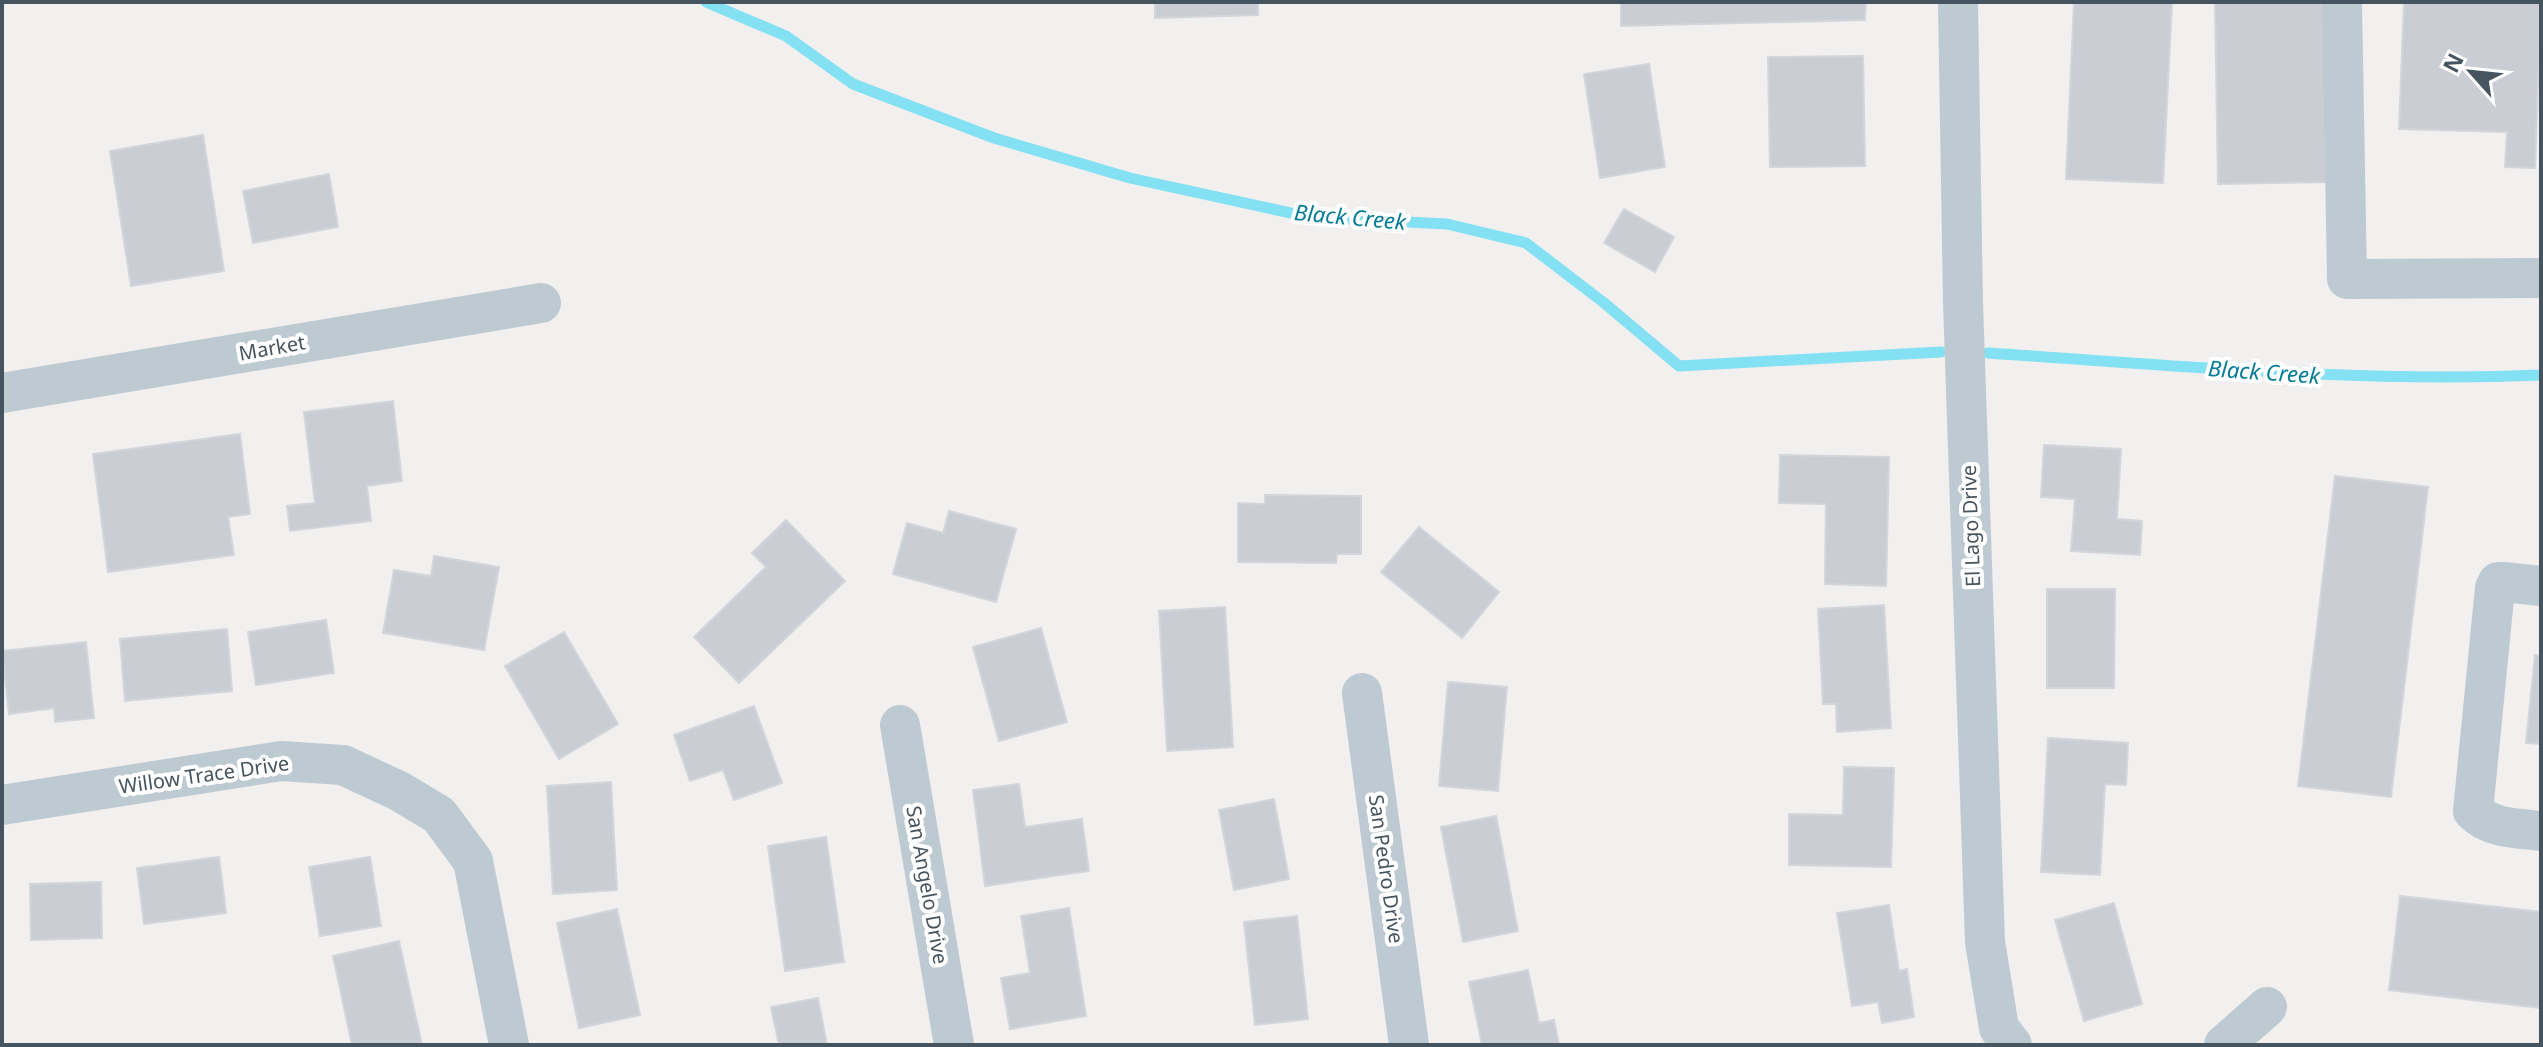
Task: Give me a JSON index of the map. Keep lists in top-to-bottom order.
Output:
{
  "streets": {
    "street": [
      "Market",
      "El Lago Drive",
      "Willow Trace Drive",
      "San Pedro Drive",
      "San Angelo Drive"
    ]
  },
  "water": ["Black Creek"],
  "north": "top left"
}
